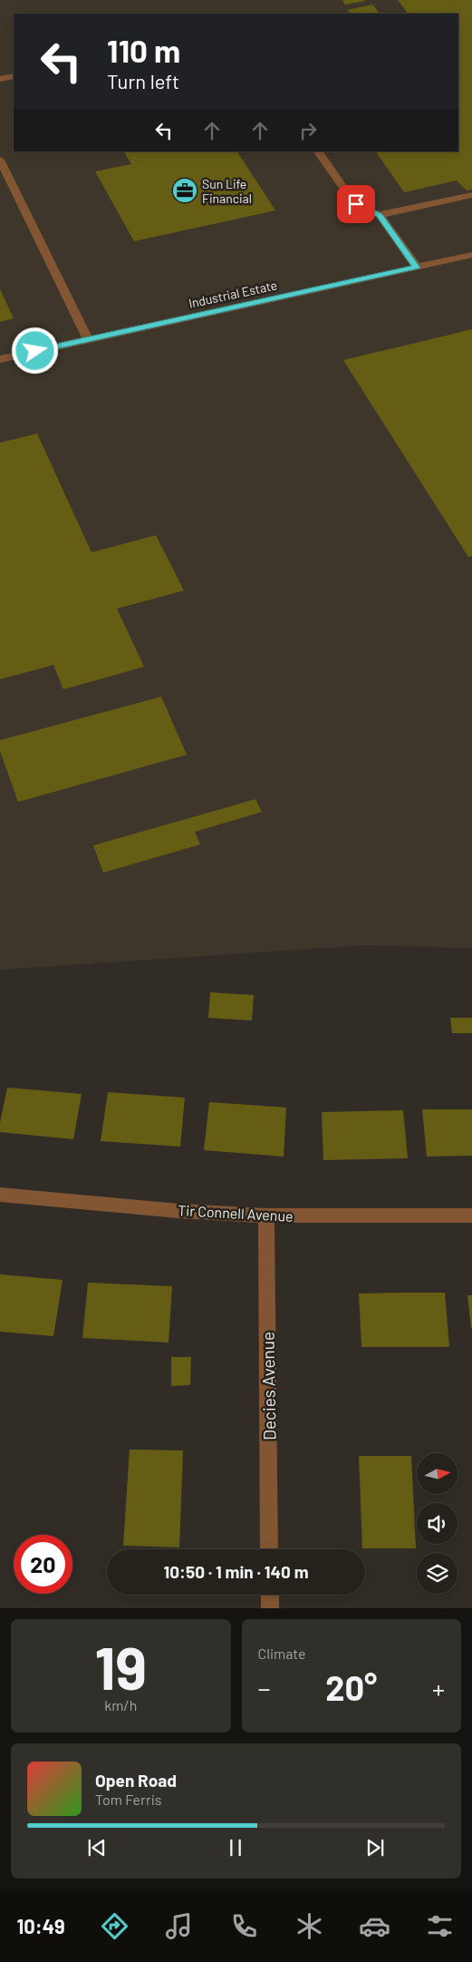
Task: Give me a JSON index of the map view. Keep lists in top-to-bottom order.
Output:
{
  "streets": {
    "street": ["Industrial Estate", "Tir Connell Avenue", "Decies Avenue"]
  },
  "crossings": [
    ["Tir Connell Avenue", "Decies Avenue"]
  ],
  "places": {
    "office": ["Sun Life Financial"]
  },
  "north": "right",
  "page": {
    "turn": ["110 m", "Turn left"],
    "limit": "20",
    "trip": "10:50 · 1 min · 140 m",
    "tile": [
      ["19", "km/h"],
      "Climate"
    ],
    "heat": ["−", "20°", "+"],
    "song": ["Open Road", "Tom Ferris"],
    "tabs": "10:49"
  }
}
